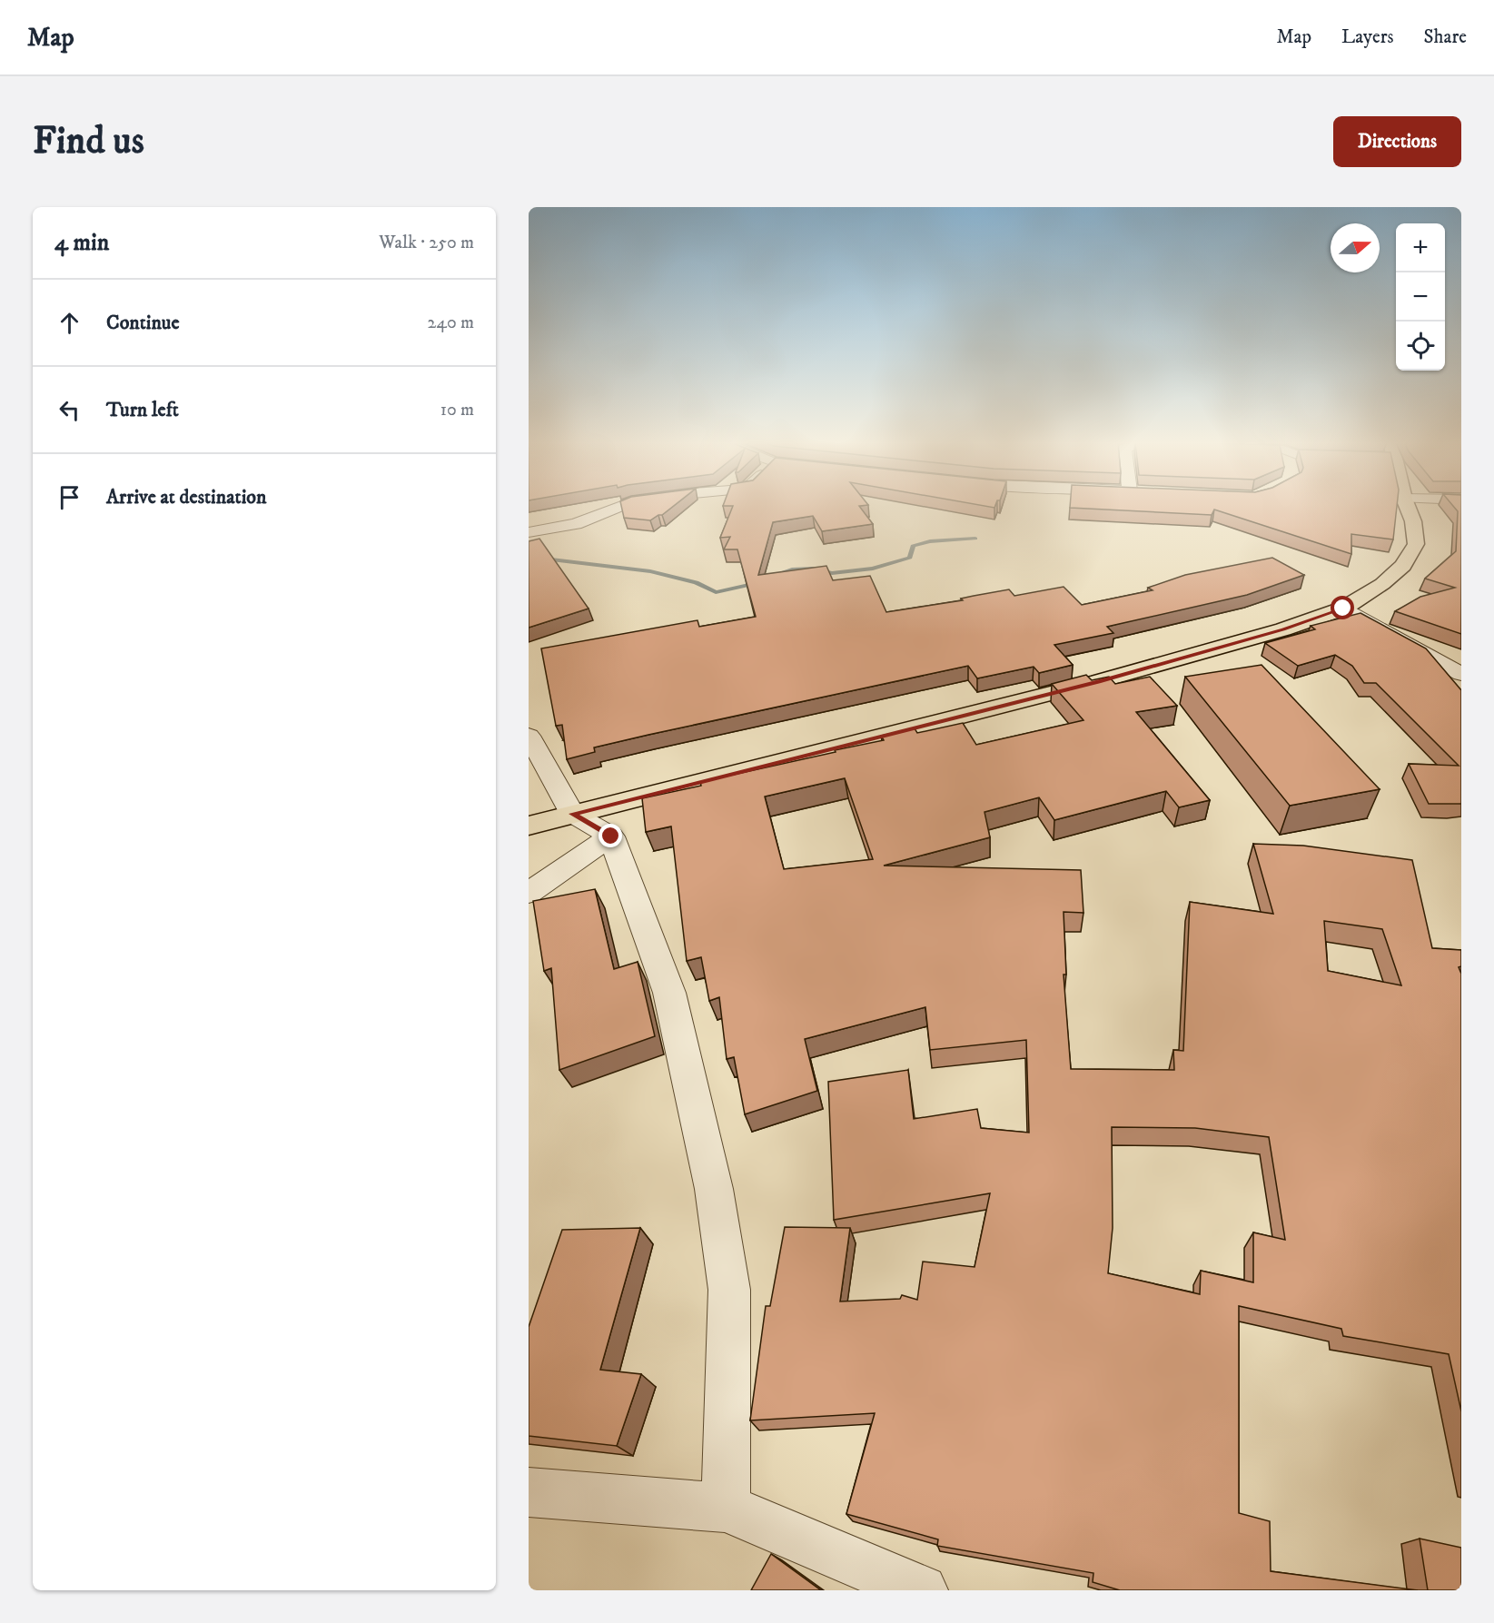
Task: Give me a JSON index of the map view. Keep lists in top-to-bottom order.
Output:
{
  "north": "right",
  "page": {
    "header": "Map",
    "nav": ["Map", "Layers", "Share"],
    "buttons": "Directions",
    "title": "Find us",
    "heading": ["4 min", "Walk · 250 m"],
    "map_buttons": ["+", "−"],
    "list": [
      ["Continue", "240 m"],
      ["Turn left", "10 m"],
      "Arrive at destination"
    ]
  }
}
